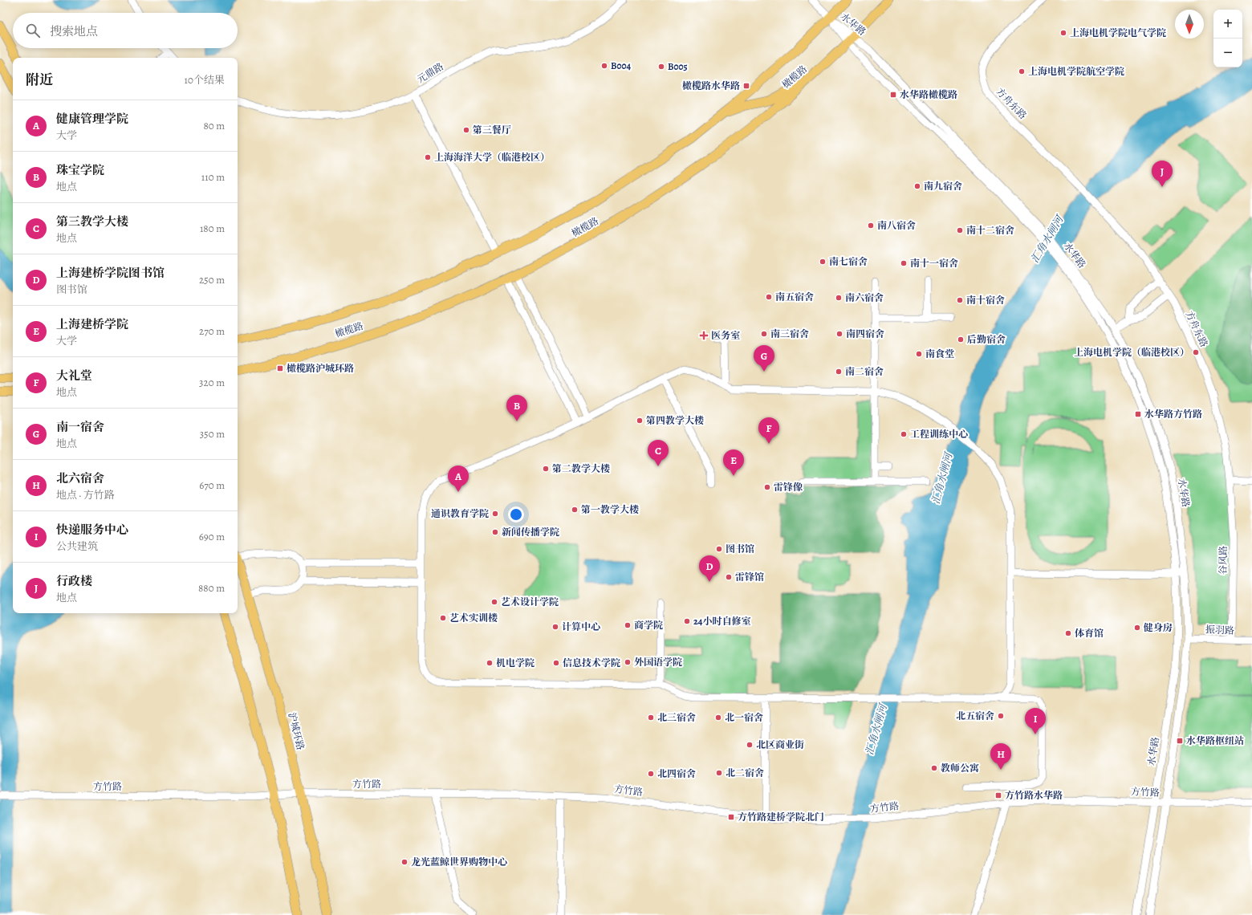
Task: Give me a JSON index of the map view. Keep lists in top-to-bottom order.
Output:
{
  "streets": {
    "main road": ["橄榄路", "沪城环路"],
    "street": [
      "水华路",
      "元鼎路",
      "方舟东路",
      "谷风路",
      "振羽路",
      "方竹路"
    ]
  },
  "crossings": [
    ["水华路", "橄榄路"],
    ["水华路", "振羽路"],
    ["水华路", "方竹路"],
    ["方舟东路", "谷风路"],
    ["谷风路", "振羽路"],
    ["沪城环路", "方竹路"]
  ],
  "water": ["汇角水闸河"],
  "places": {
    "other": [
      "上海电机学院电气学院",
      "B004",
      "B005",
      "上海电机学院航空学院",
      "第三餐厅",
      "上海海洋大学（临港校区）",
      "南九宿舍",
      "南八宿舍",
      "南十二宿舍",
      "南七宿舍",
      "南十一宿舍",
      "南五宿舍",
      "南六宿舍",
      "南十宿舍",
      "南三宿舍",
      "南四宿舍",
      "后勤宿舍",
      "上海电机学院（临港校区）",
      "南食堂",
      "南二宿舍",
      "第四教学大楼",
      "工程训练中心",
      "第二教学大楼",
      "雷锋像",
      "第一教学大楼",
      "通识教育学院",
      "新闻传播学院",
      "图书馆",
      "雷锋馆",
      "艺术设计学院",
      "艺术实训楼",
      "24小时自修室",
      "商学院",
      "计算中心",
      "健身房",
      "体育馆",
      "外国语学院",
      "机电学院",
      "信息技术学院",
      "北五宿舍",
      "北三宿舍",
      "北一宿舍",
      "北区商业街",
      "教师公寓",
      "北二宿舍",
      "北四宿舍",
      "龙光蓝鲸世界购物中心"
    ],
    "transit": [
      "橄榄路水华路",
      "水华路橄榄路",
      "橄榄路沪城环路",
      "水华路方竹路",
      "水华路枢纽站",
      "方竹路水华路",
      "方竹路建桥学院北门"
    ],
    "health": ["医务室"]
  },
  "north": "bottom",
  "page": {
    "map_buttons": ["+", "−"],
    "search": "搜索地点",
    "heading": ["附近", "10个结果"],
    "list": [
      {
        "mark": "A",
        "name": "健康管理学院",
        "note": "大学",
        "value": "80 m"
      },
      {
        "mark": "B",
        "name": "珠宝学院",
        "note": "地点",
        "value": "110 m"
      },
      {
        "mark": "C",
        "name": "第三教学大楼",
        "note": "地点",
        "value": "180 m"
      },
      {
        "mark": "D",
        "name": "上海建桥学院图书馆",
        "note": "图书馆",
        "value": "250 m"
      },
      {
        "mark": "E",
        "name": "上海建桥学院",
        "note": "大学",
        "value": "270 m"
      },
      {
        "mark": "F",
        "name": "大礼堂",
        "note": "地点",
        "value": "320 m"
      },
      {
        "mark": "G",
        "name": "南一宿舍",
        "note": "地点",
        "value": "350 m"
      },
      {
        "mark": "H",
        "name": "北六宿舍",
        "note": "地点 · 方竹路",
        "value": "670 m"
      },
      {
        "mark": "I",
        "name": "快递服务中心",
        "note": "公共建筑",
        "value": "690 m"
      },
      {
        "mark": "J",
        "name": "行政楼",
        "note": "地点",
        "value": "880 m"
      }
    ],
    "pins": [
      "J",
      "G",
      "B",
      "F",
      "C",
      "E",
      "A",
      "D",
      "I",
      "H"
    ]
  }
}
